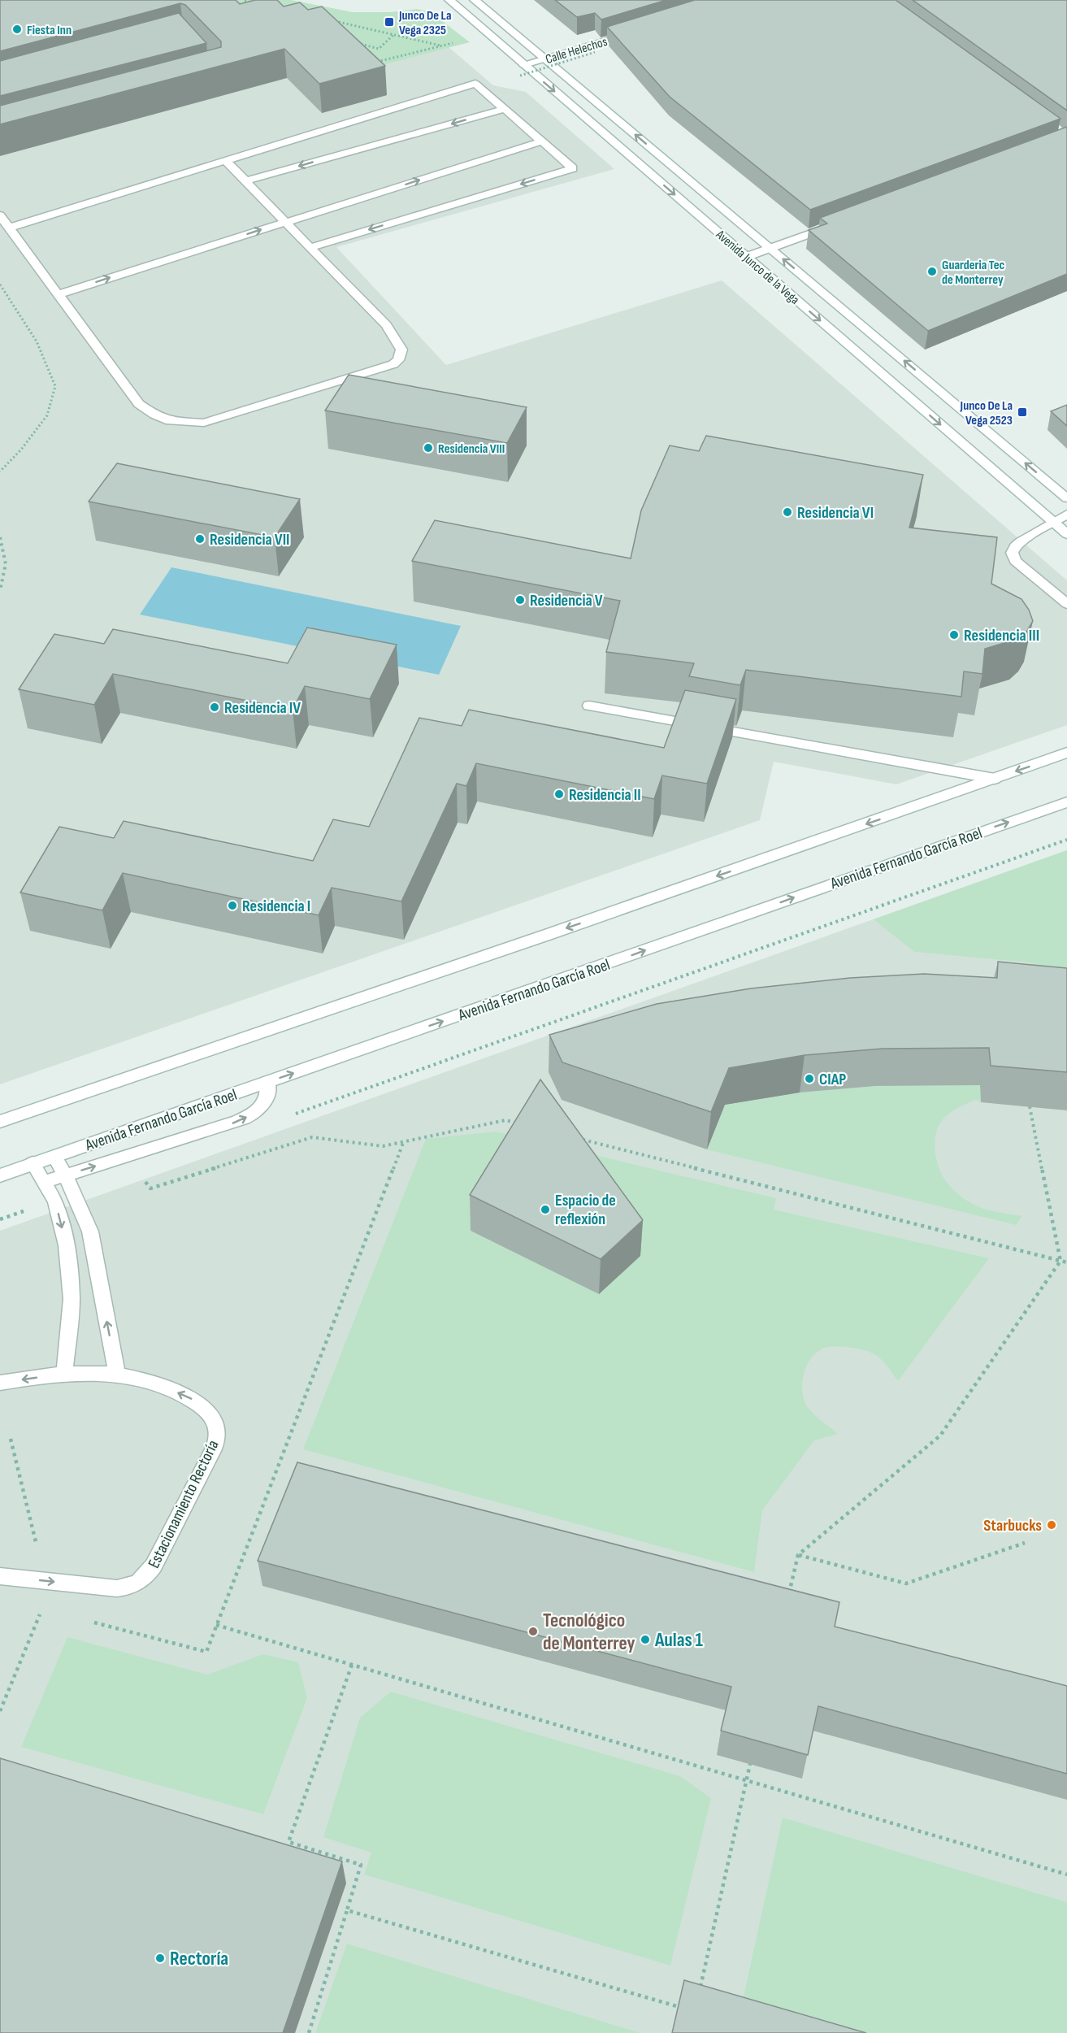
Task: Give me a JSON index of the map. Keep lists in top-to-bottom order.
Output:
{
  "streets": {
    "street": [
      "Calle Helechos",
      "Avenida Junco de la Vega",
      "Avenida Fernando García Roel",
      "Estacionamiento Rectoría"
    ]
  },
  "crossings": [
    ["Calle Helechos", "Avenida Junco de la Vega"]
  ],
  "places": {
    "transit": ["Junco De La Vega 2325", "Junco De La Vega 2523"],
    "other": [
      "Fiesta Inn",
      "Guarderia Tec de Monterrey",
      "Residencia VIII",
      "Residencia VI",
      "Residencia VII",
      "Residencia V",
      "Residencia III",
      "Residencia IV",
      "Residencia II",
      "Residencia I",
      "CIAP",
      "Espacio de reflexión",
      "Starbucks",
      "Tecnológico de Monterrey",
      "Aulas 1",
      "Rectoría"
    ]
  }
}
